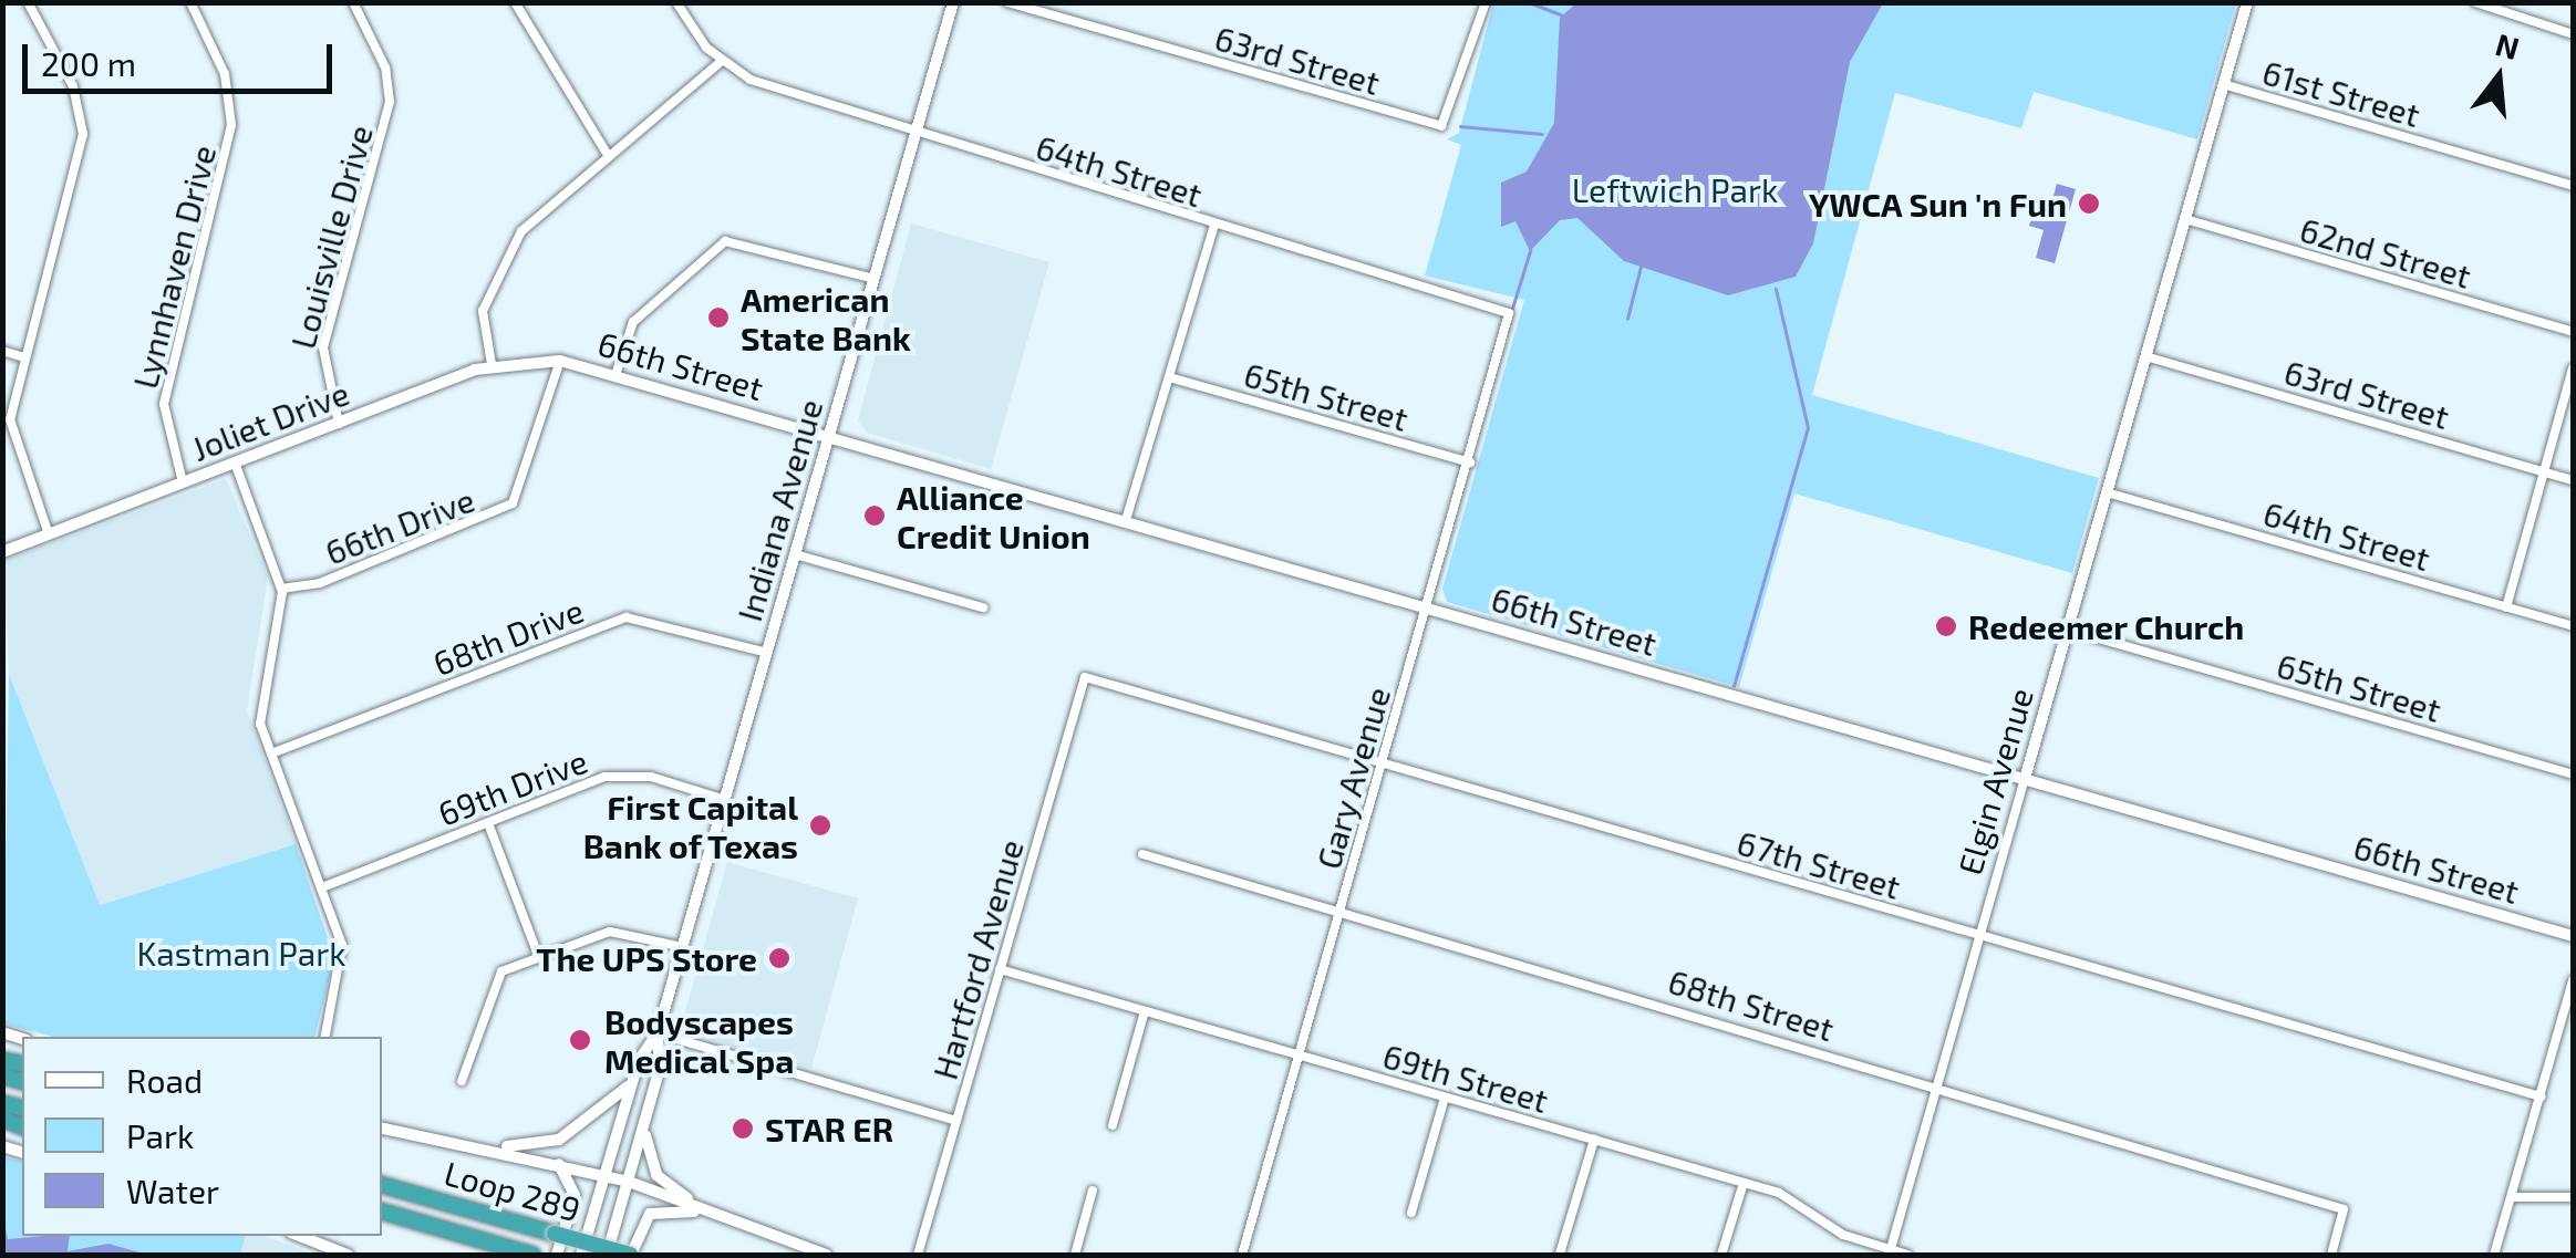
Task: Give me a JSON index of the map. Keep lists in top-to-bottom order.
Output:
{
  "streets": {
    "highway": ["Loop 289"],
    "street": [
      "63rd Street",
      "61st Street",
      "64th Street",
      "Louisville Drive",
      "62nd Street",
      "Lynnhaven Drive",
      "66th Street",
      "65th Street",
      "Joliet Drive",
      "Indiana Avenue",
      "66th Drive",
      "68th Drive",
      "Gary Avenue",
      "Elgin Avenue",
      "69th Drive",
      "67th Street",
      "Hartford Avenue",
      "68th Street",
      "69th Street"
    ]
  },
  "crossings": [
    ["63rd Street", "Elgin Avenue"],
    ["61st Street", "Elgin Avenue"],
    ["64th Street", "Indiana Avenue"],
    ["64th Street", "Gary Avenue"],
    ["64th Street", "Elgin Avenue"],
    ["Louisville Drive", "Joliet Drive"],
    ["62nd Street", "Elgin Avenue"],
    ["Lynnhaven Drive", "Joliet Drive"],
    ["66th Street", "Joliet Drive"],
    ["66th Street", "Indiana Avenue"],
    ["66th Street", "66th Drive"],
    ["66th Street", "Gary Avenue"],
    ["66th Street", "Elgin Avenue"],
    ["65th Street", "Gary Avenue"],
    ["65th Street", "Elgin Avenue"],
    ["Joliet Drive", "66th Drive"],
    ["Indiana Avenue", "68th Drive"],
    ["Indiana Avenue", "69th Drive"],
    ["Gary Avenue", "67th Street"],
    ["Gary Avenue", "68th Street"],
    ["Gary Avenue", "69th Street"],
    ["Elgin Avenue", "67th Street"],
    ["Elgin Avenue", "68th Street"],
    ["Elgin Avenue", "69th Street"],
    ["67th Street", "Hartford Avenue"],
    ["Hartford Avenue", "69th Street"]
  ],
  "parks": ["Leftwich Park", "Kastman Park"],
  "places": [
    "YWCA Sun 'n Fun",
    "American State Bank",
    "Alliance Credit Union",
    "Redeemer Church",
    "First Capital Bank of Texas",
    "The UPS Store",
    "Bodyscapes Medical Spa",
    "STAR ER"
  ],
  "legend": ["Road", "Park", "Water"],
  "scale_bar": "200 m",
  "north": "top"
}
